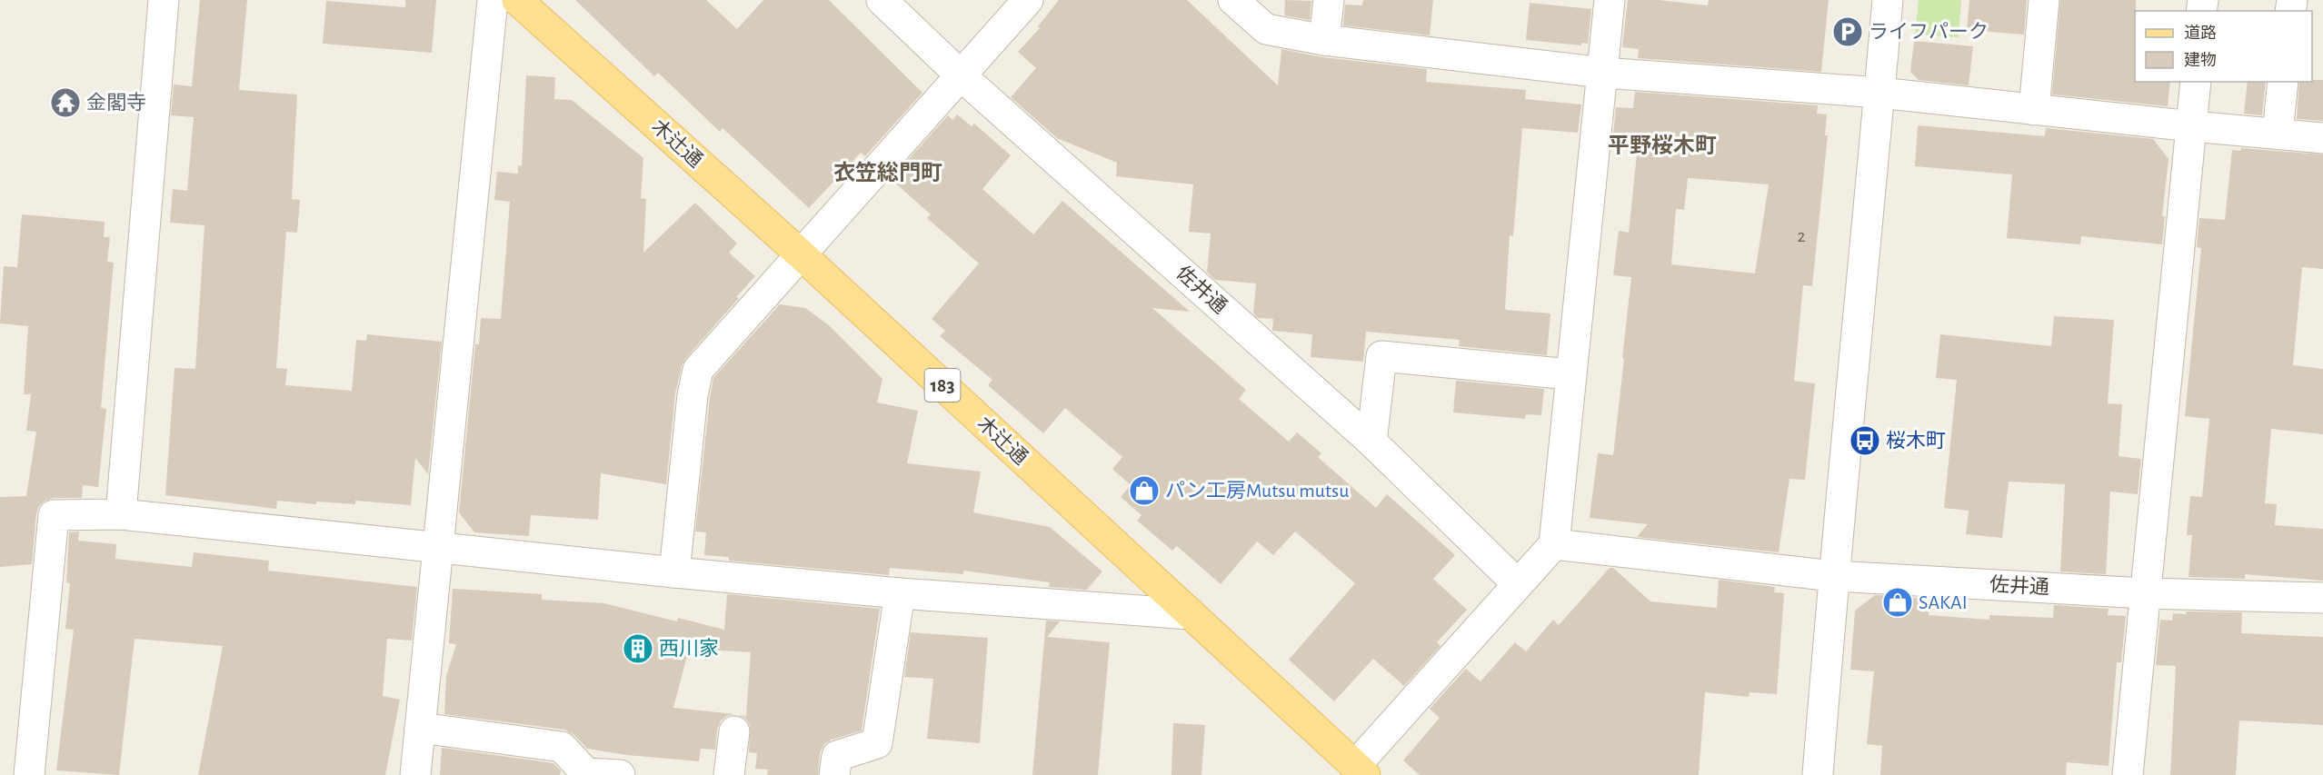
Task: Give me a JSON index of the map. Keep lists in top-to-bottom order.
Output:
{
  "streets": {
    "main road": ["木辻通", "183"],
    "street": ["佐井通"]
  },
  "districts": ["平野桜木町", "衣笠総門町"],
  "places": {
    "parking": ["ライフパーク"],
    "temple": ["金閣寺"],
    "bus stop": ["桜木町"],
    "shop": ["パン工房Mutsu mutsu", "SAKAI"],
    "building": ["西川家"]
  },
  "house_numbers": ["2"],
  "legend": ["道路", "建物"]
}
